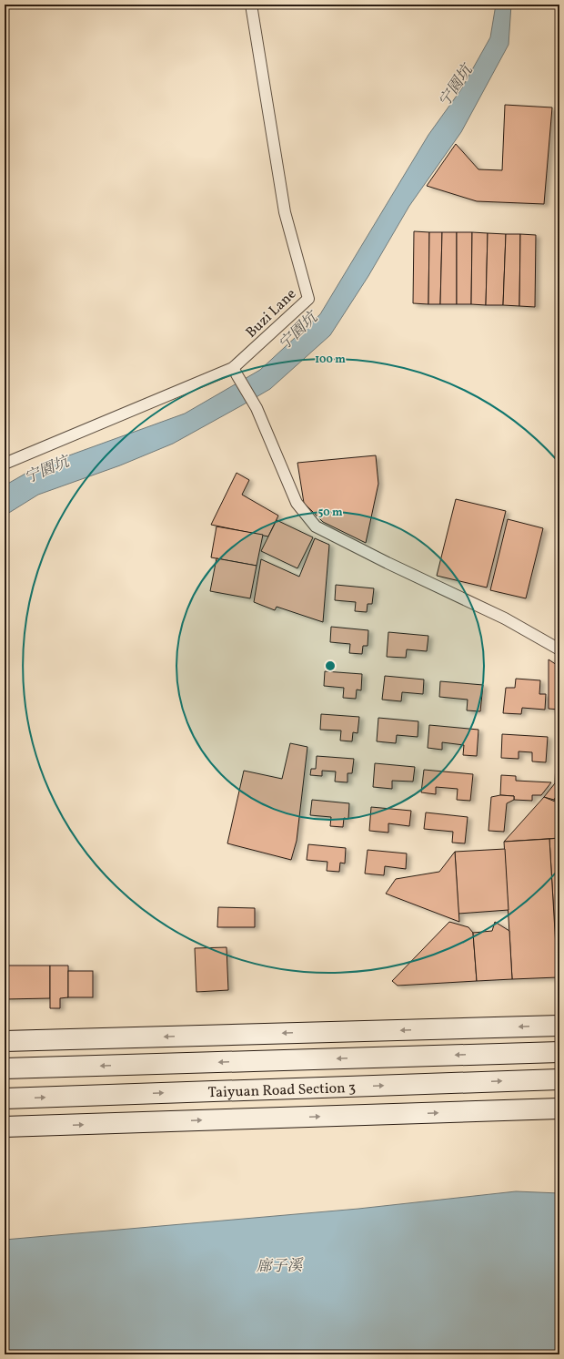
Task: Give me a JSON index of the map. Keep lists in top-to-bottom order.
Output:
{
  "streets": {
    "main road": ["Taiyuan Road Section 3"],
    "lane": ["Buzi Lane"]
  },
  "water": ["宁園坑", "廍子溪"],
  "rings": ["100 m", "50 m"]
}
